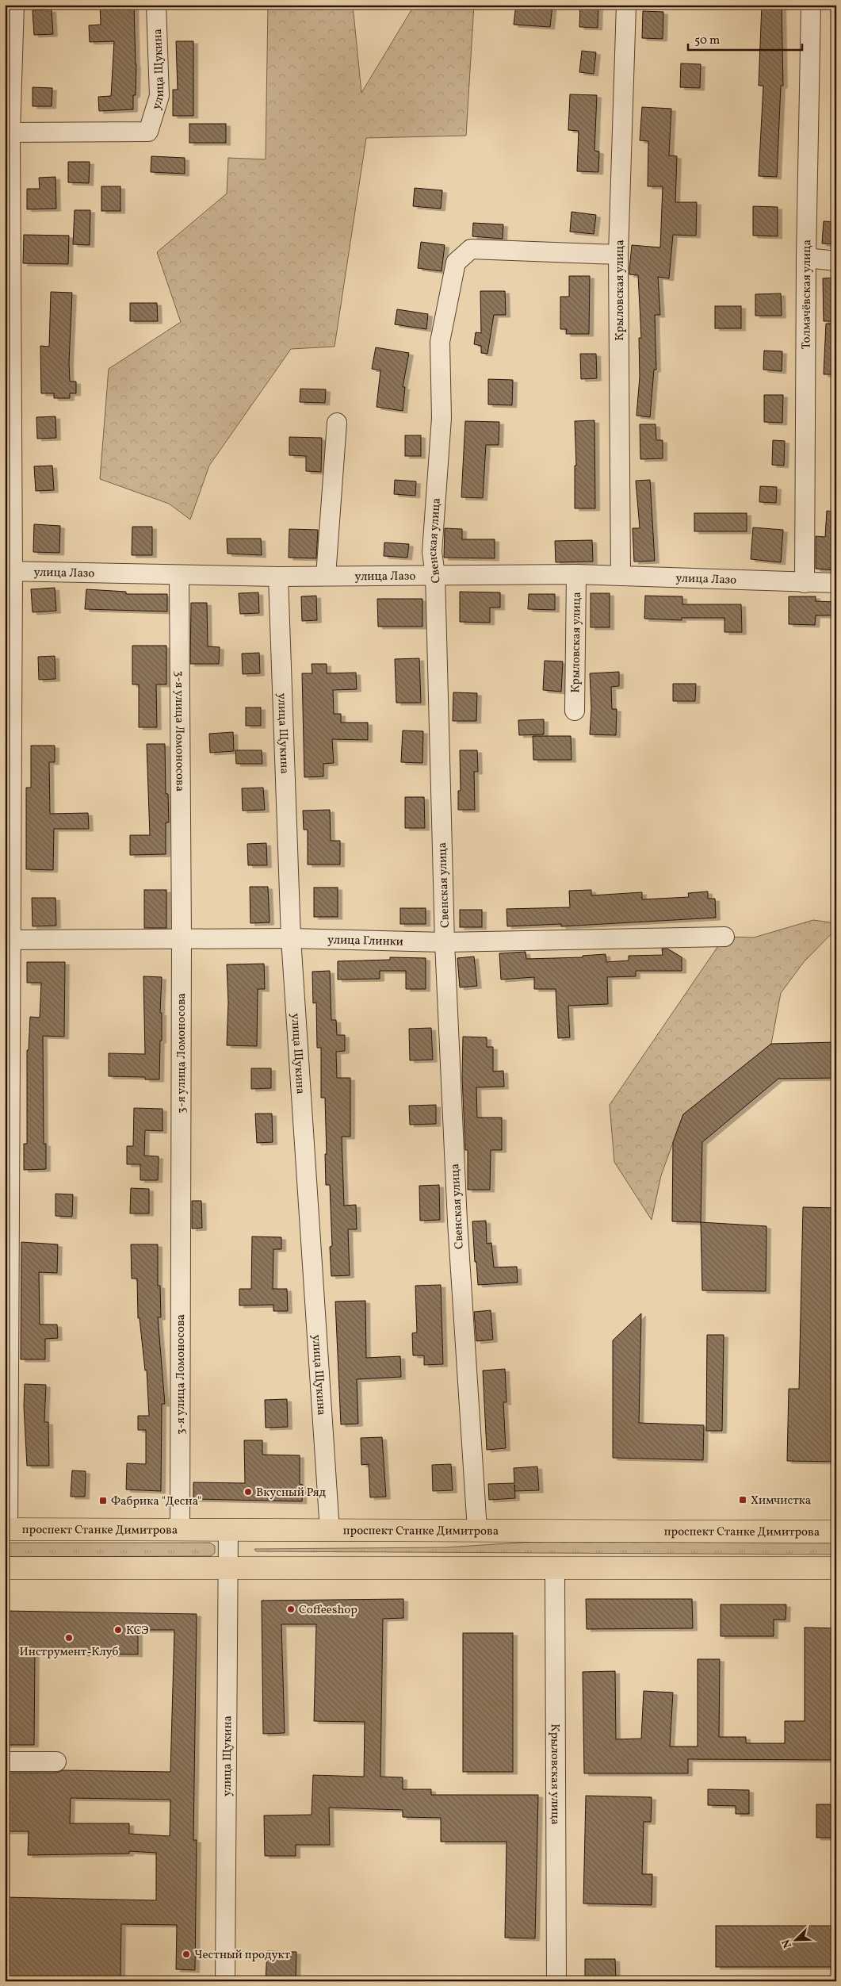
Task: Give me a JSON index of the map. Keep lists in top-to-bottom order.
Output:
{
  "streets": {
    "main road": ["проспект Станке Димитрова"],
    "street": [
      "улица Щукина",
      "Крыловская улица",
      "Толмачёвская улица",
      "Свенская улица",
      "улица Лазо",
      "3-я улица Ломоносова",
      "улица Глинки"
    ]
  },
  "crossings": [
    ["улица Щукина", "улица Лазо"],
    ["улица Щукина", "улица Глинки"],
    ["улица Щукина", "проспект Станке Димитрова"],
    ["Крыловская улица", "Свенская улица"],
    ["Крыловская улица", "улица Лазо"],
    ["Толмачёвская улица", "улица Лазо"],
    ["Свенская улица", "улица Лазо"],
    ["Свенская улица", "улица Глинки"],
    ["Свенская улица", "проспект Станке Димитрова"],
    ["улица Лазо", "3-я улица Ломоносова"],
    ["3-я улица Ломоносова", "улица Глинки"],
    ["3-я улица Ломоносова", "проспект Станке Димитрова"]
  ],
  "places": {
    "other": [
      "Вкусный Ряд",
      "Coffeeshop",
      "КСЭ",
      "Инструмент-Клуб",
      "Честный продукт"
    ],
    "transit": ["Химчистка", "Фабрика \"Десна\""]
  },
  "scale_bar": "50 m",
  "north": "bottom left"
}
